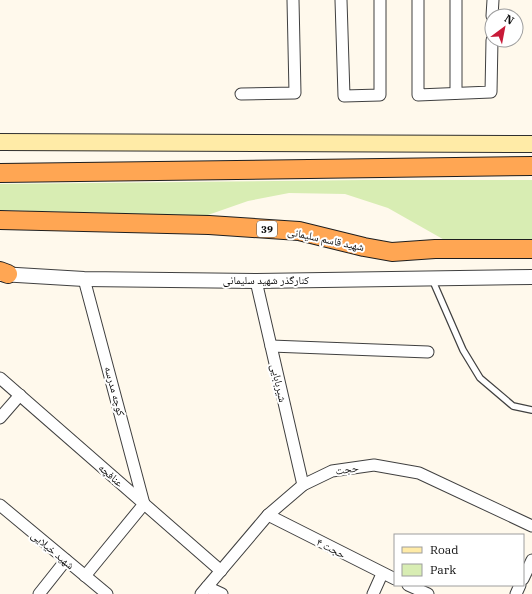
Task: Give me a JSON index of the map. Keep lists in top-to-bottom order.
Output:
{
  "streets": {
    "highway": ["39", "شهید قاسم سلیمانی"],
    "street": [
      "کنارگذر شهید سلیمانی",
      "شیربابایی",
      "کوچه مدرسه",
      "حجت",
      "عنافچه",
      "حجت ۴",
      "شهید خیلایی"
    ]
  },
  "crossings": [
    ["کنارگذر شهید سلیمانی", "شیربابایی"],
    ["کنارگذر شهید سلیمانی", "کوچه مدرسه"],
    ["شیربابایی", "حجت"],
    ["کوچه مدرسه", "عنافچه"],
    ["حجت", "عنافچه"],
    ["حجت", "حجت ۴"]
  ],
  "legend": ["Road", "Park"],
  "north": "top right"
}
